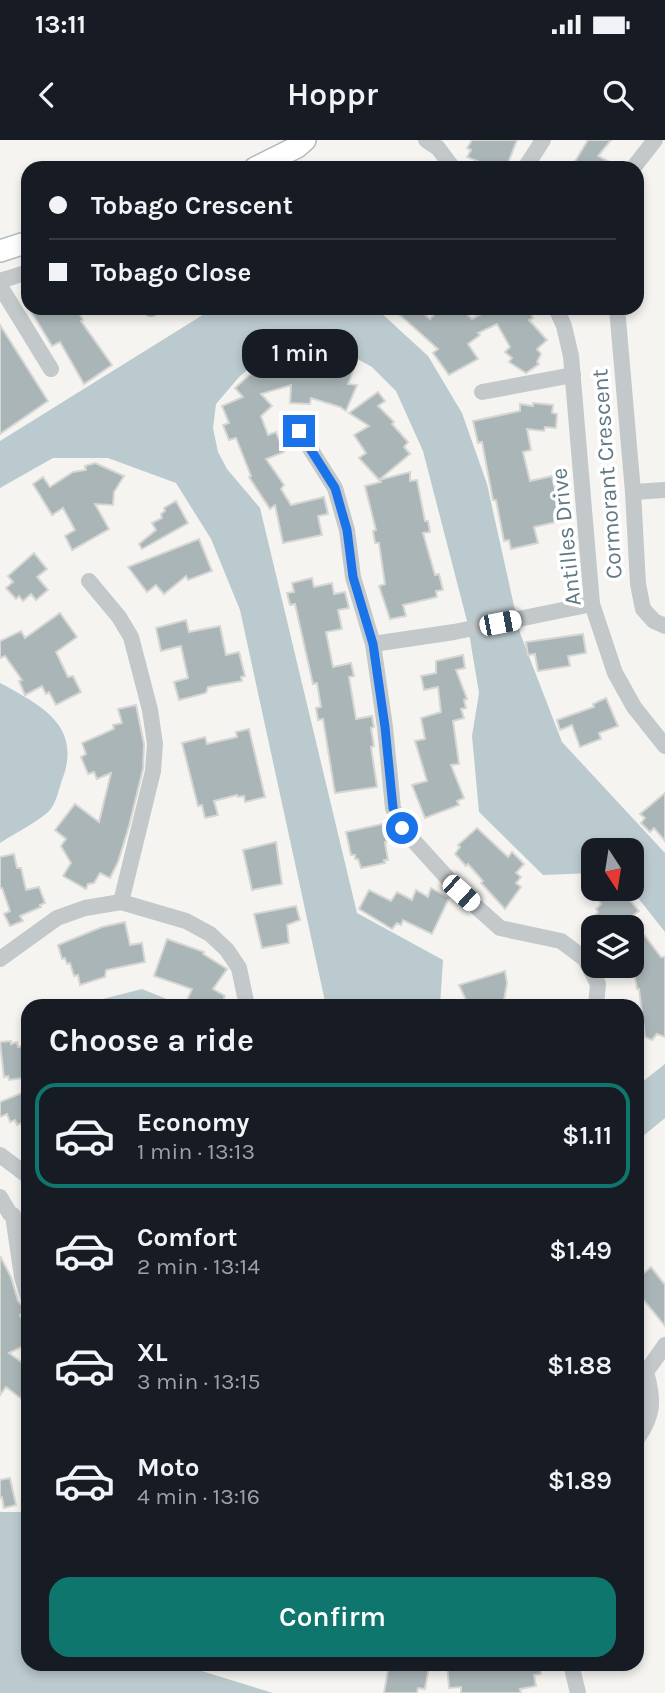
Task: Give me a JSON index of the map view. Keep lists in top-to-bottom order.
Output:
{
  "streets": {
    "street": ["Cormorant Crescent", "Antilles Drive"]
  },
  "north": "bottom",
  "page": {
    "status": "13:11",
    "header": "Hoppr",
    "banner": ["Tobago Crescent", "Tobago Close"],
    "bubble": "1 min",
    "heading": "Choose a ride",
    "list": [
      {
        "name": "Economy",
        "note": "1 min · 13:13",
        "value": "$1.11"
      },
      {
        "name": "Comfort",
        "note": "2 min · 13:14",
        "value": "$1.49"
      },
      {
        "name": "XL",
        "note": "3 min · 13:15",
        "value": "$1.88"
      },
      {
        "name": "Moto",
        "note": "4 min · 13:16",
        "value": "$1.89"
      }
    ],
    "buttons": "Confirm"
  }
}
